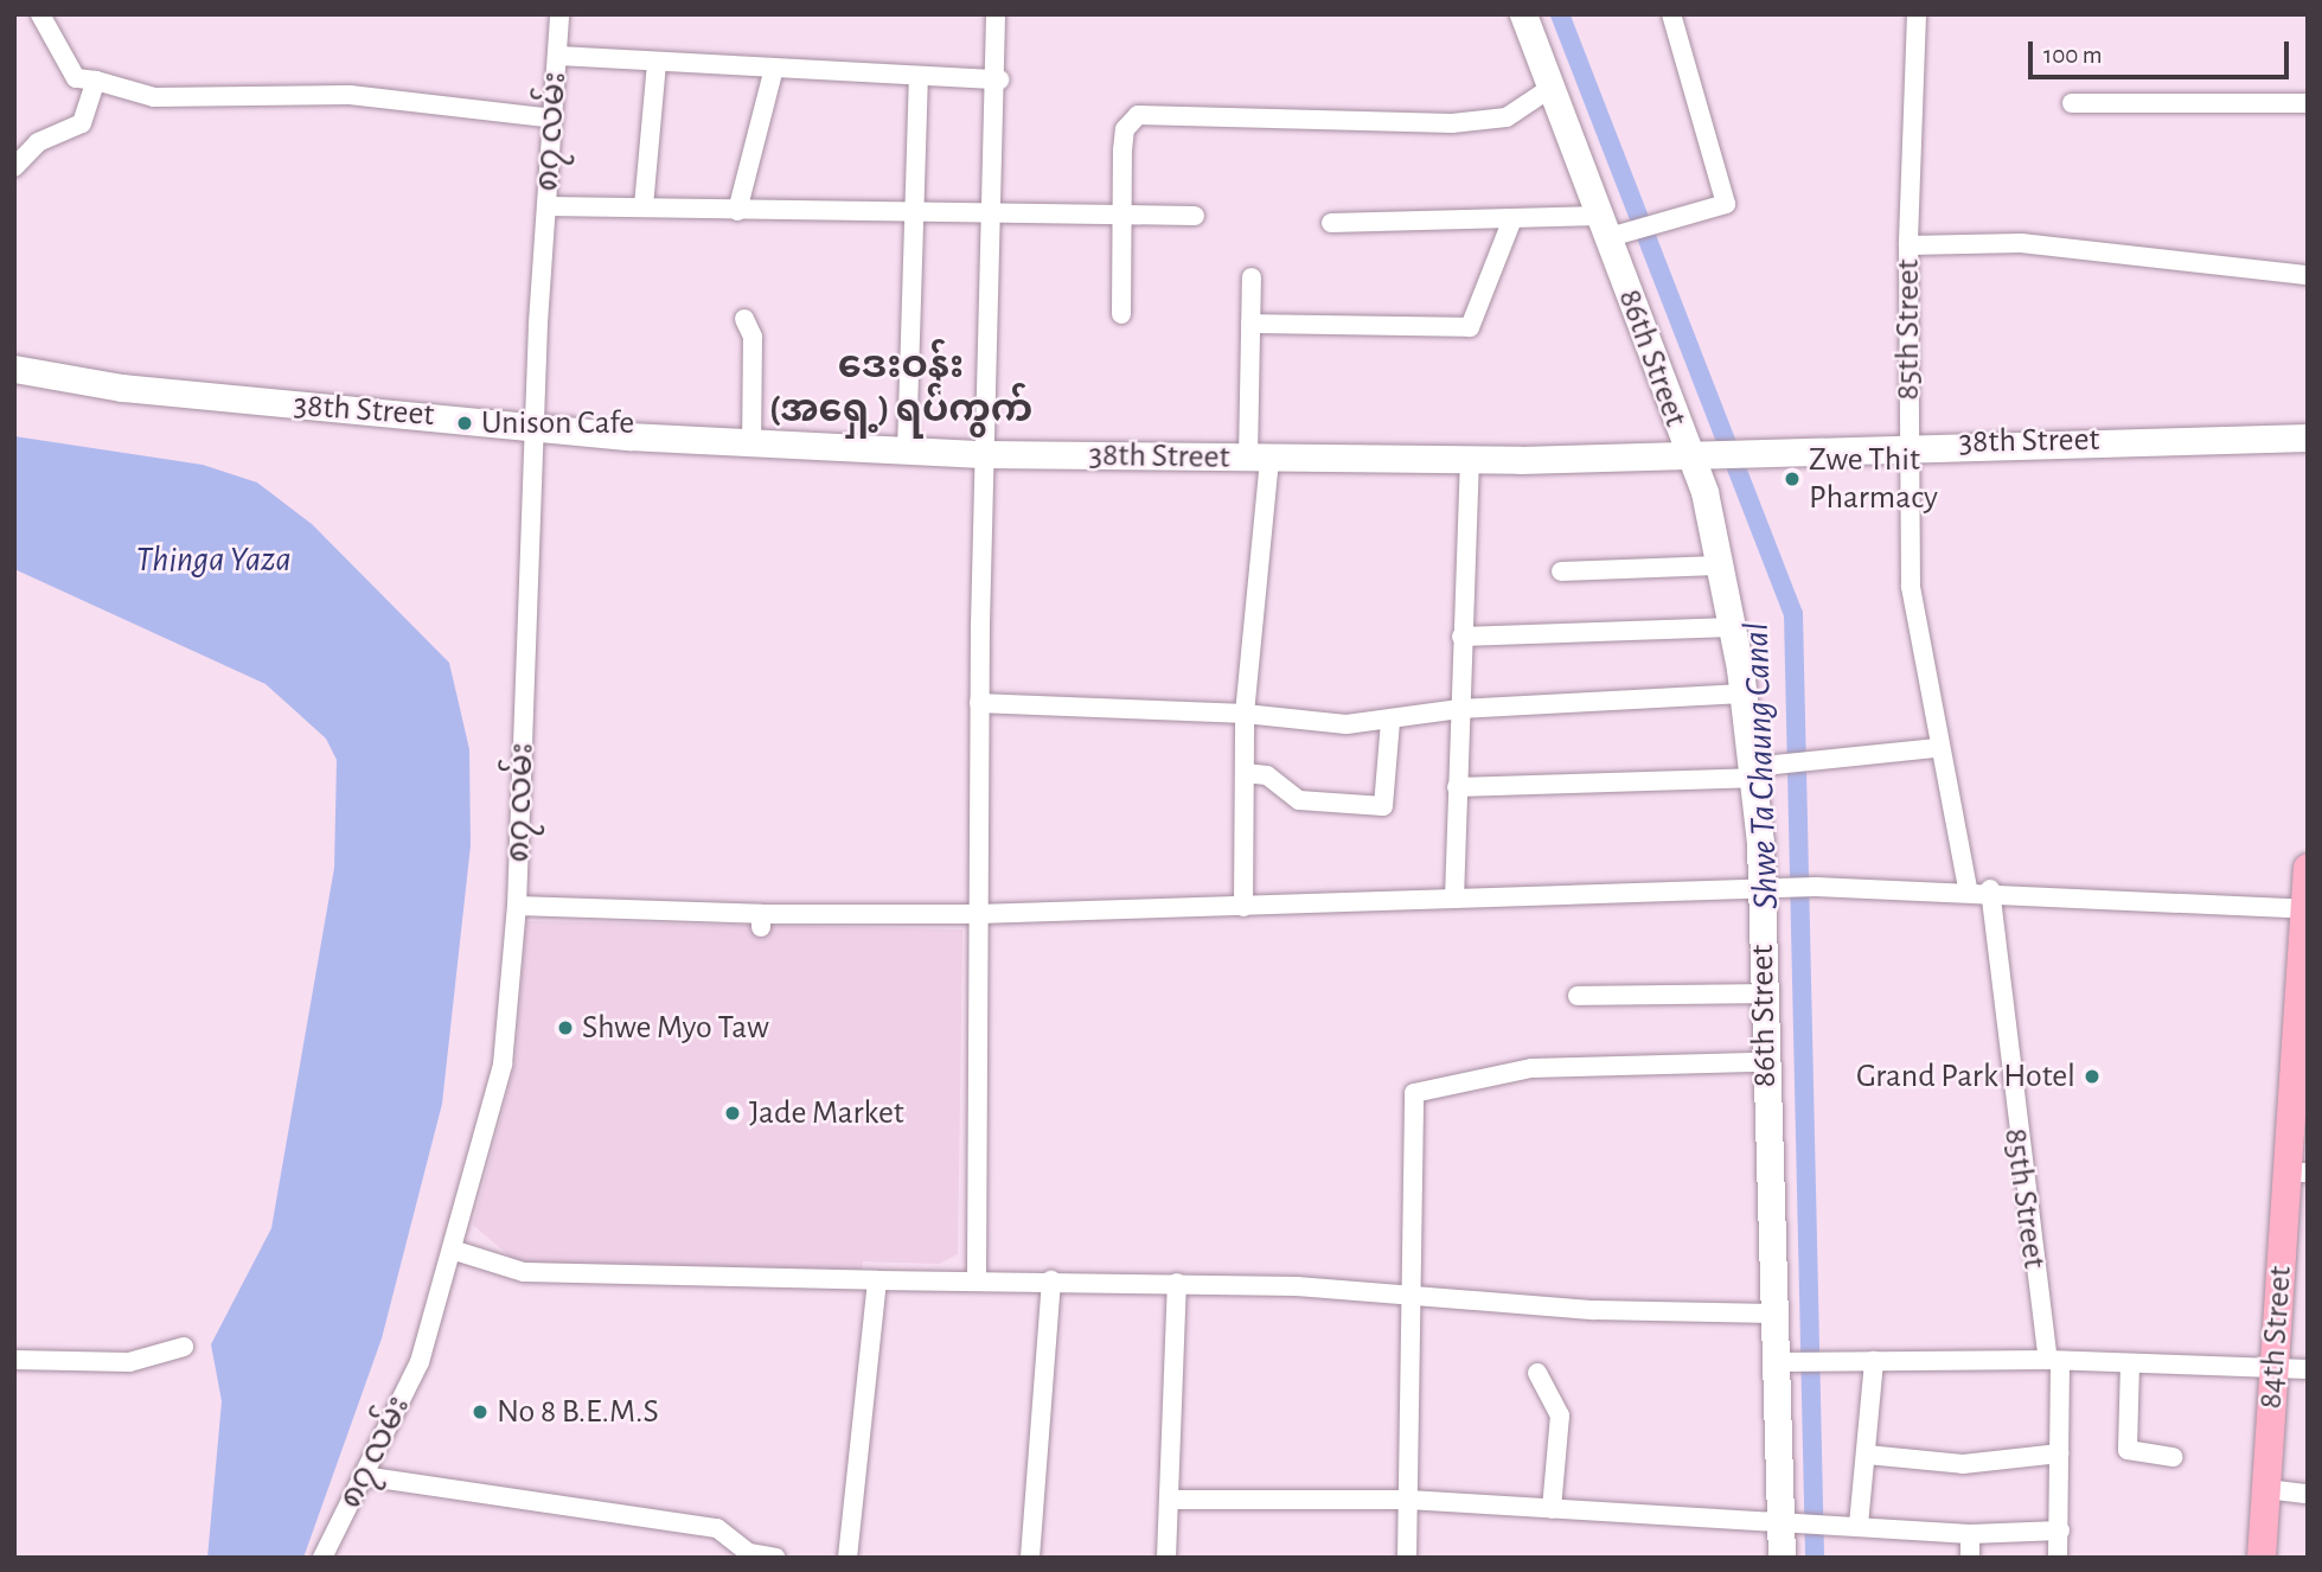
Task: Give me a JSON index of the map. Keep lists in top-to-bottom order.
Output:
{
  "streets": {
    "main road": ["86th Street", "38th Street", "84th Street"],
    "street": ["၈၇ လမ်း", "85th Street"]
  },
  "crossings": [
    ["၈၇ လမ်း", "38th Street"],
    ["85th Street", "38th Street"],
    ["86th Street", "38th Street"]
  ],
  "districts": ["ဒေးဝန်း (အရှေ့) ရပ်ကွက်"],
  "water": ["Thinga Yaza", "Shwe Ta Chaung Canal"],
  "places": [
    "Unison Cafe",
    "Zwe Thit Pharmacy",
    "Shwe Myo Taw",
    "Grand Park Hotel",
    "Jade Market",
    "No 8 B.E.M.S"
  ],
  "scale_bar": "100 m"
}
